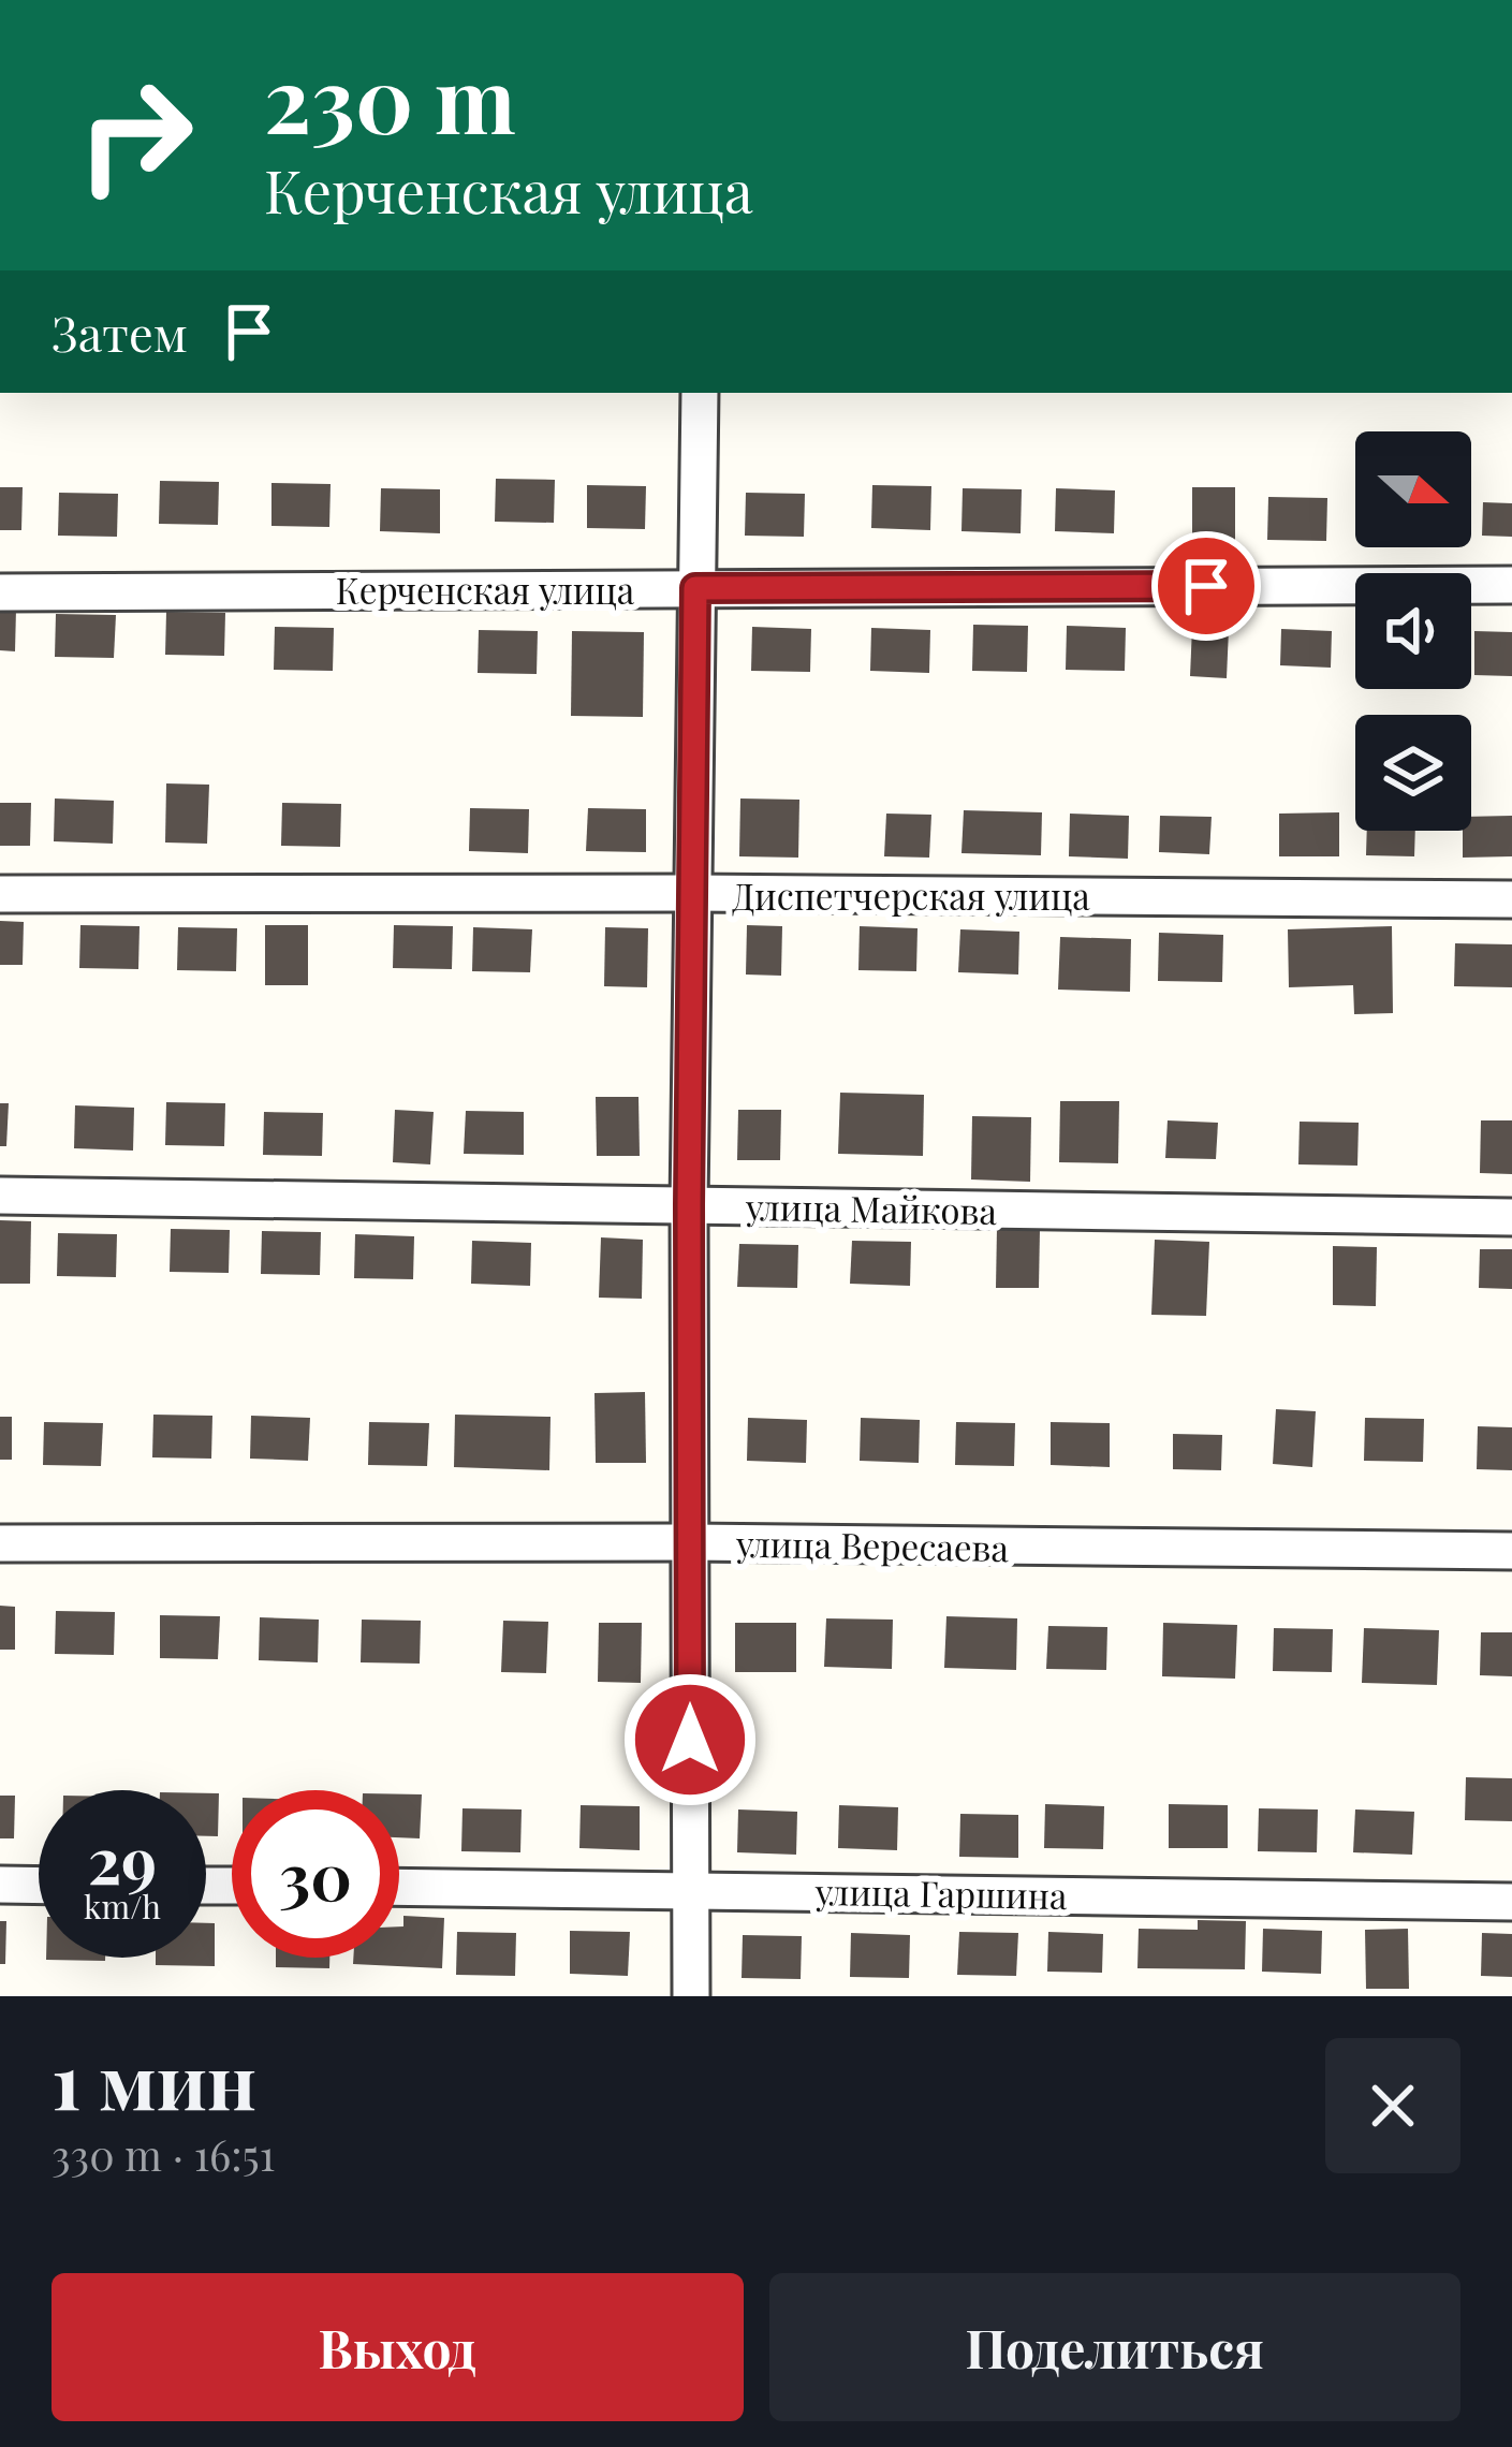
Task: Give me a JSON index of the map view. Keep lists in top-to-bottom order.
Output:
{
  "streets": {
    "street": [
      "Керченская улица",
      "Диспетчерская улица",
      "улица Майкова",
      "улица Вересаева",
      "улица Гаршина"
    ]
  },
  "north": "right",
  "page": {
    "turn": ["230 m", "Керченская улица"],
    "then": "Затем",
    "speed": "29 km/h",
    "limit": "30",
    "heading": ["1 мин", "330 m · 16:51"],
    "buttons": ["Выход", "Поделиться"]
  }
}
